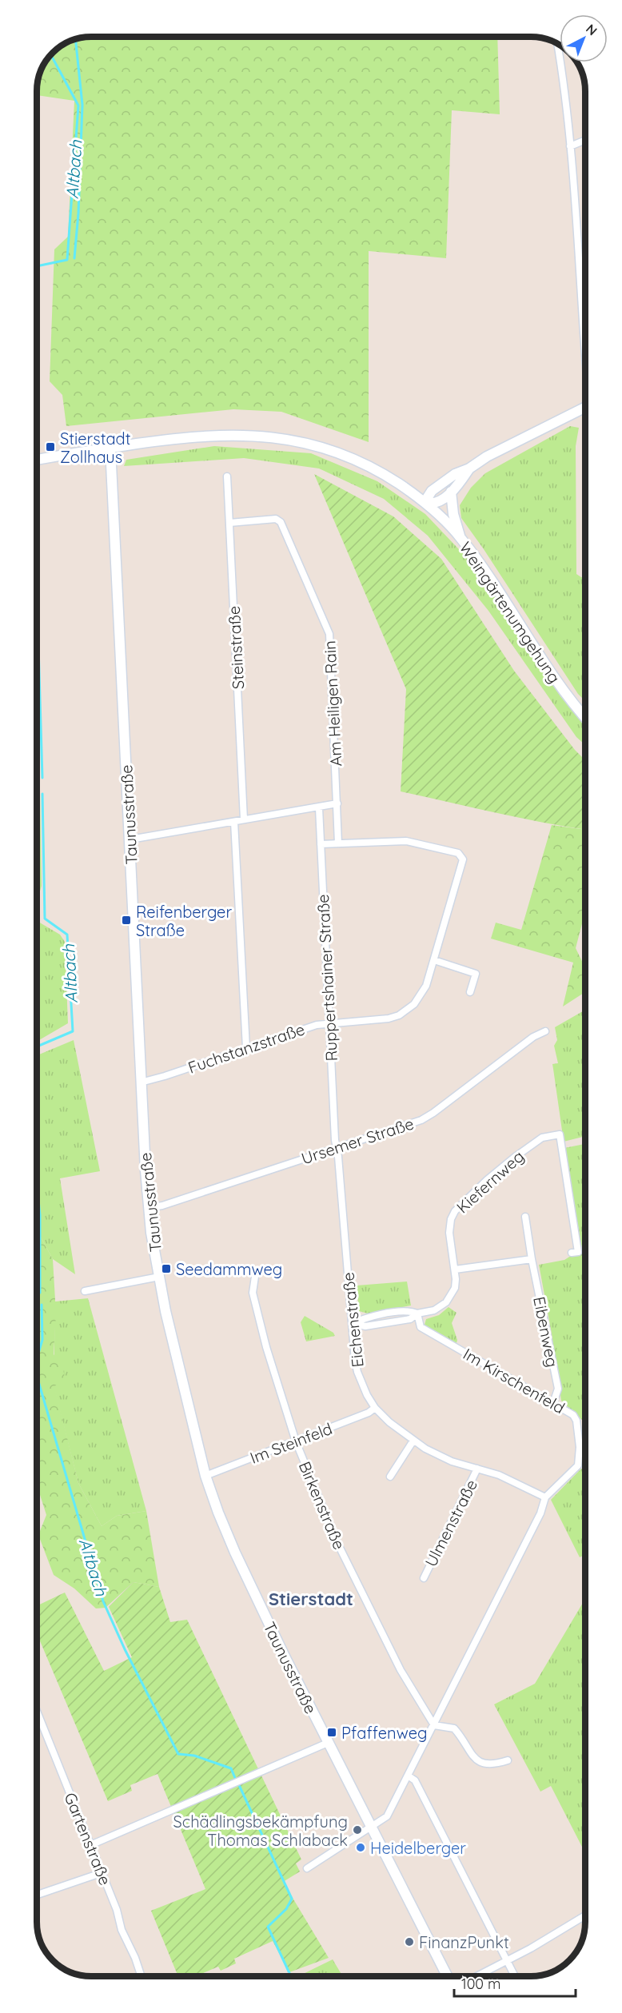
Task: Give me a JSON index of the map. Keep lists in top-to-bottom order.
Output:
{
  "streets": {
    "street": [
      "Weingärtenumgehung",
      "Steinstraße",
      "Am Heiligen Rain",
      "Taunusstraße",
      "Ruppertshainer Straße",
      "Fuchstanzstraße",
      "Ursemer Straße",
      "Kiefernweg",
      "Eichenstraße",
      "Eibenweg",
      "Im Kirschenfeld",
      "Im Steinfeld",
      "Birkenstraße",
      "Ulmenstraße",
      "Gartenstraße"
    ]
  },
  "crossings": [
    ["Weingärtenumgehung", "Taunusstraße"],
    ["Steinstraße", "Am Heiligen Rain"],
    ["Taunusstraße", "Fuchstanzstraße"],
    ["Taunusstraße", "Ursemer Straße"],
    ["Taunusstraße", "Im Steinfeld"],
    ["Ruppertshainer Straße", "Fuchstanzstraße"],
    ["Ruppertshainer Straße", "Ursemer Straße"],
    ["Ruppertshainer Straße", "Eichenstraße"],
    ["Ursemer Straße", "Eichenstraße"],
    ["Kiefernweg", "Eichenstraße"],
    ["Kiefernweg", "Im Kirschenfeld"],
    ["Eichenstraße", "Im Kirschenfeld"],
    ["Eichenstraße", "Im Steinfeld"],
    ["Eichenstraße", "Ulmenstraße"],
    ["Eibenweg", "Im Kirschenfeld"],
    ["Im Steinfeld", "Birkenstraße"]
  ],
  "districts": ["Stierstadt"],
  "water": ["Altbach"],
  "places": {
    "transit": [
      "Stierstadt Zollhaus",
      "Reifenberger Straße",
      "Seedammweg",
      "Pfaffenweg"
    ],
    "other": ["Schädlingsbekämpfung Thomas Schlaback", "Heidelberger", "FinanzPunkt"]
  },
  "scale_bar": "100 m",
  "north": "top right"
}
